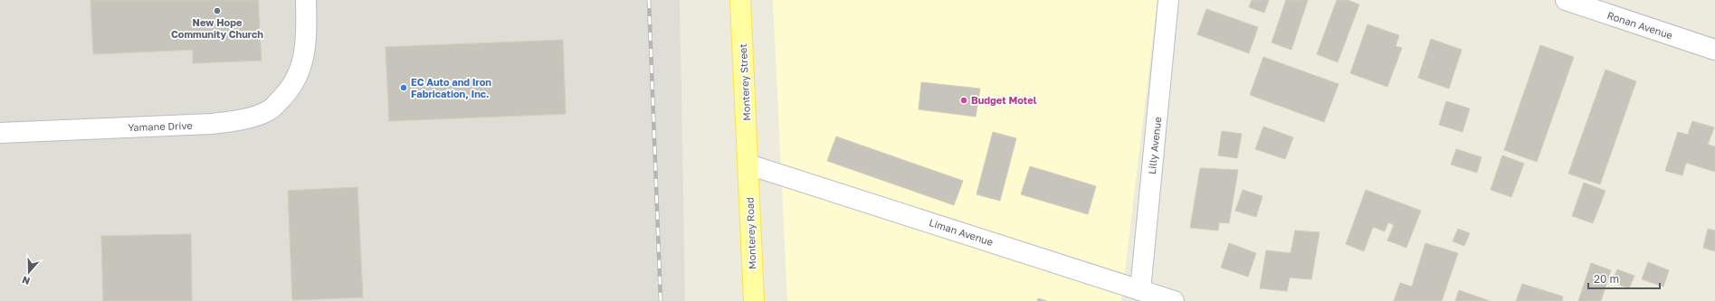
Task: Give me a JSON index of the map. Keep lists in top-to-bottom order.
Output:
{
  "streets": {
    "main road": ["Monterey Street", "Monterey Road"],
    "street": [
      "Ronan Avenue",
      "Yamane Drive",
      "Lilly Avenue",
      "Liman Avenue"
    ]
  },
  "crossings": [
    ["Monterey Street", "Liman Avenue"],
    ["Monterey Street", "Monterey Road"],
    ["Lilly Avenue", "Liman Avenue"],
    ["Liman Avenue", "Monterey Road"]
  ],
  "places": ["New Hope Community Church", "EC Auto and Iron Fabrication, Inc.", "Budget Motel"],
  "scale_bar": "20 m",
  "north": "bottom"
}
